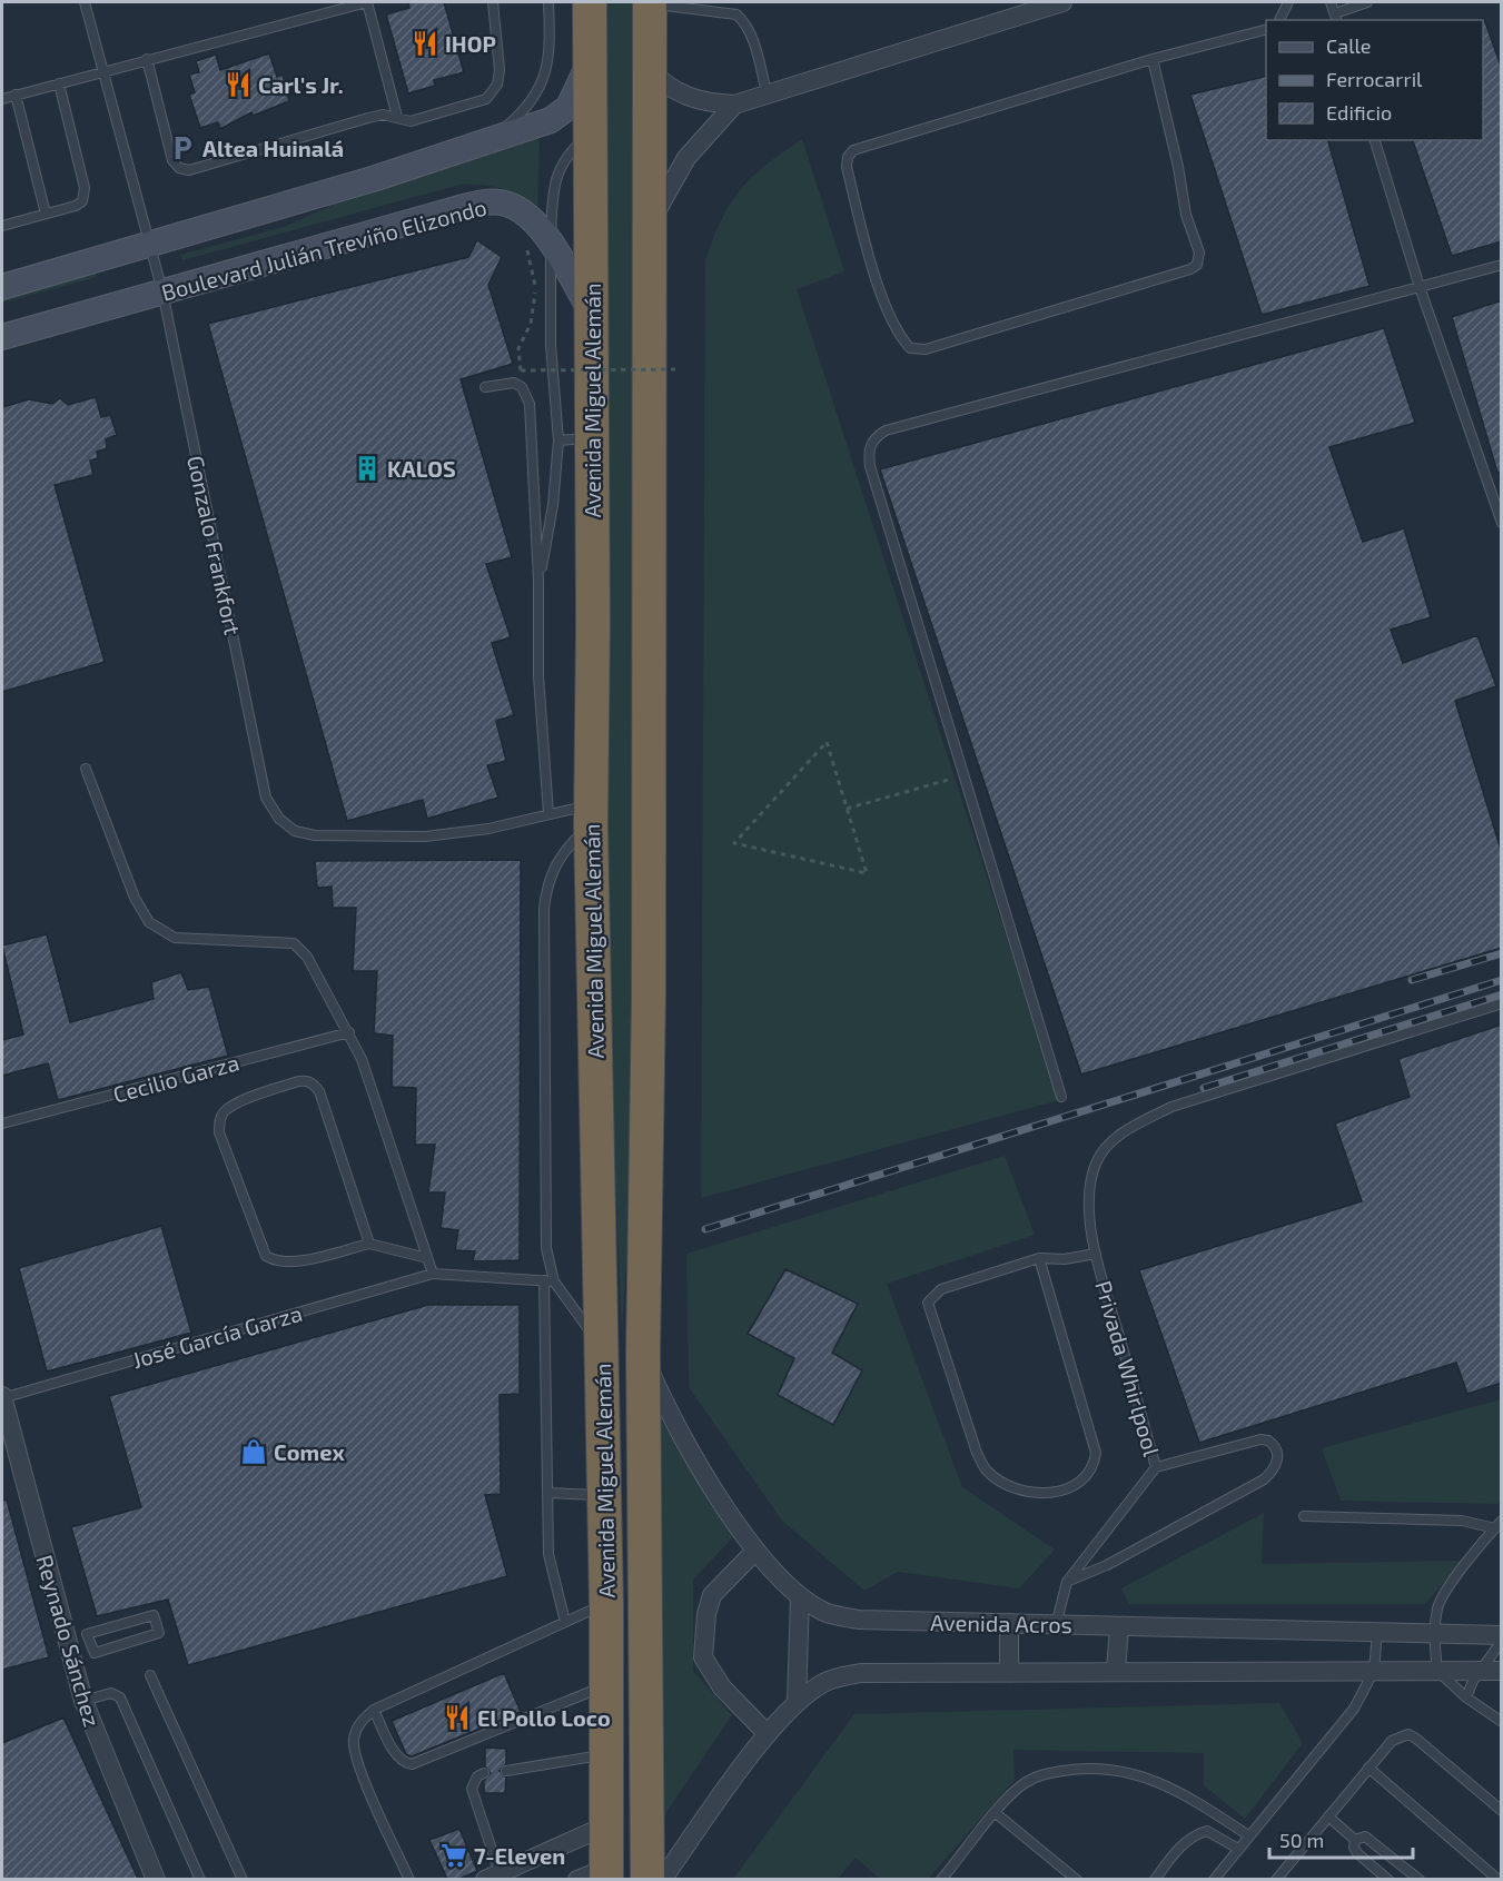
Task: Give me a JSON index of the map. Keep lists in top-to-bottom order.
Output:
{
  "streets": {
    "highway": ["Avenida Miguel Alemán"],
    "main road": ["Boulevard Julián Treviño Elizondo"],
    "street": ["Avenida Acros", "Reynado Sánchez"],
    "lane": [
      "Gonzalo Frankfort",
      "Cecilio Garza",
      "José García Garza",
      "Privada Whirlpool"
    ]
  },
  "crossings": [
    ["Boulevard Julián Treviño Elizondo", "Avenida Miguel Alemán"],
    ["Boulevard Julián Treviño Elizondo", "Gonzalo Frankfort"],
    ["Avenida Miguel Alemán", "Avenida Acros"],
    ["José García Garza", "Reynado Sánchez"],
    ["Privada Whirlpool", "Avenida Acros"]
  ],
  "places": {
    "restaurant": ["IHOP", "Carl's Jr.", "El Pollo Loco"],
    "parking": ["Altea Huinalá"],
    "building": ["KALOS"],
    "shop": ["Comex"],
    "supermarket": ["7-Eleven"]
  },
  "legend": ["Calle", "Ferrocarril", "Edificio"],
  "scale_bar": "50 m"
}
